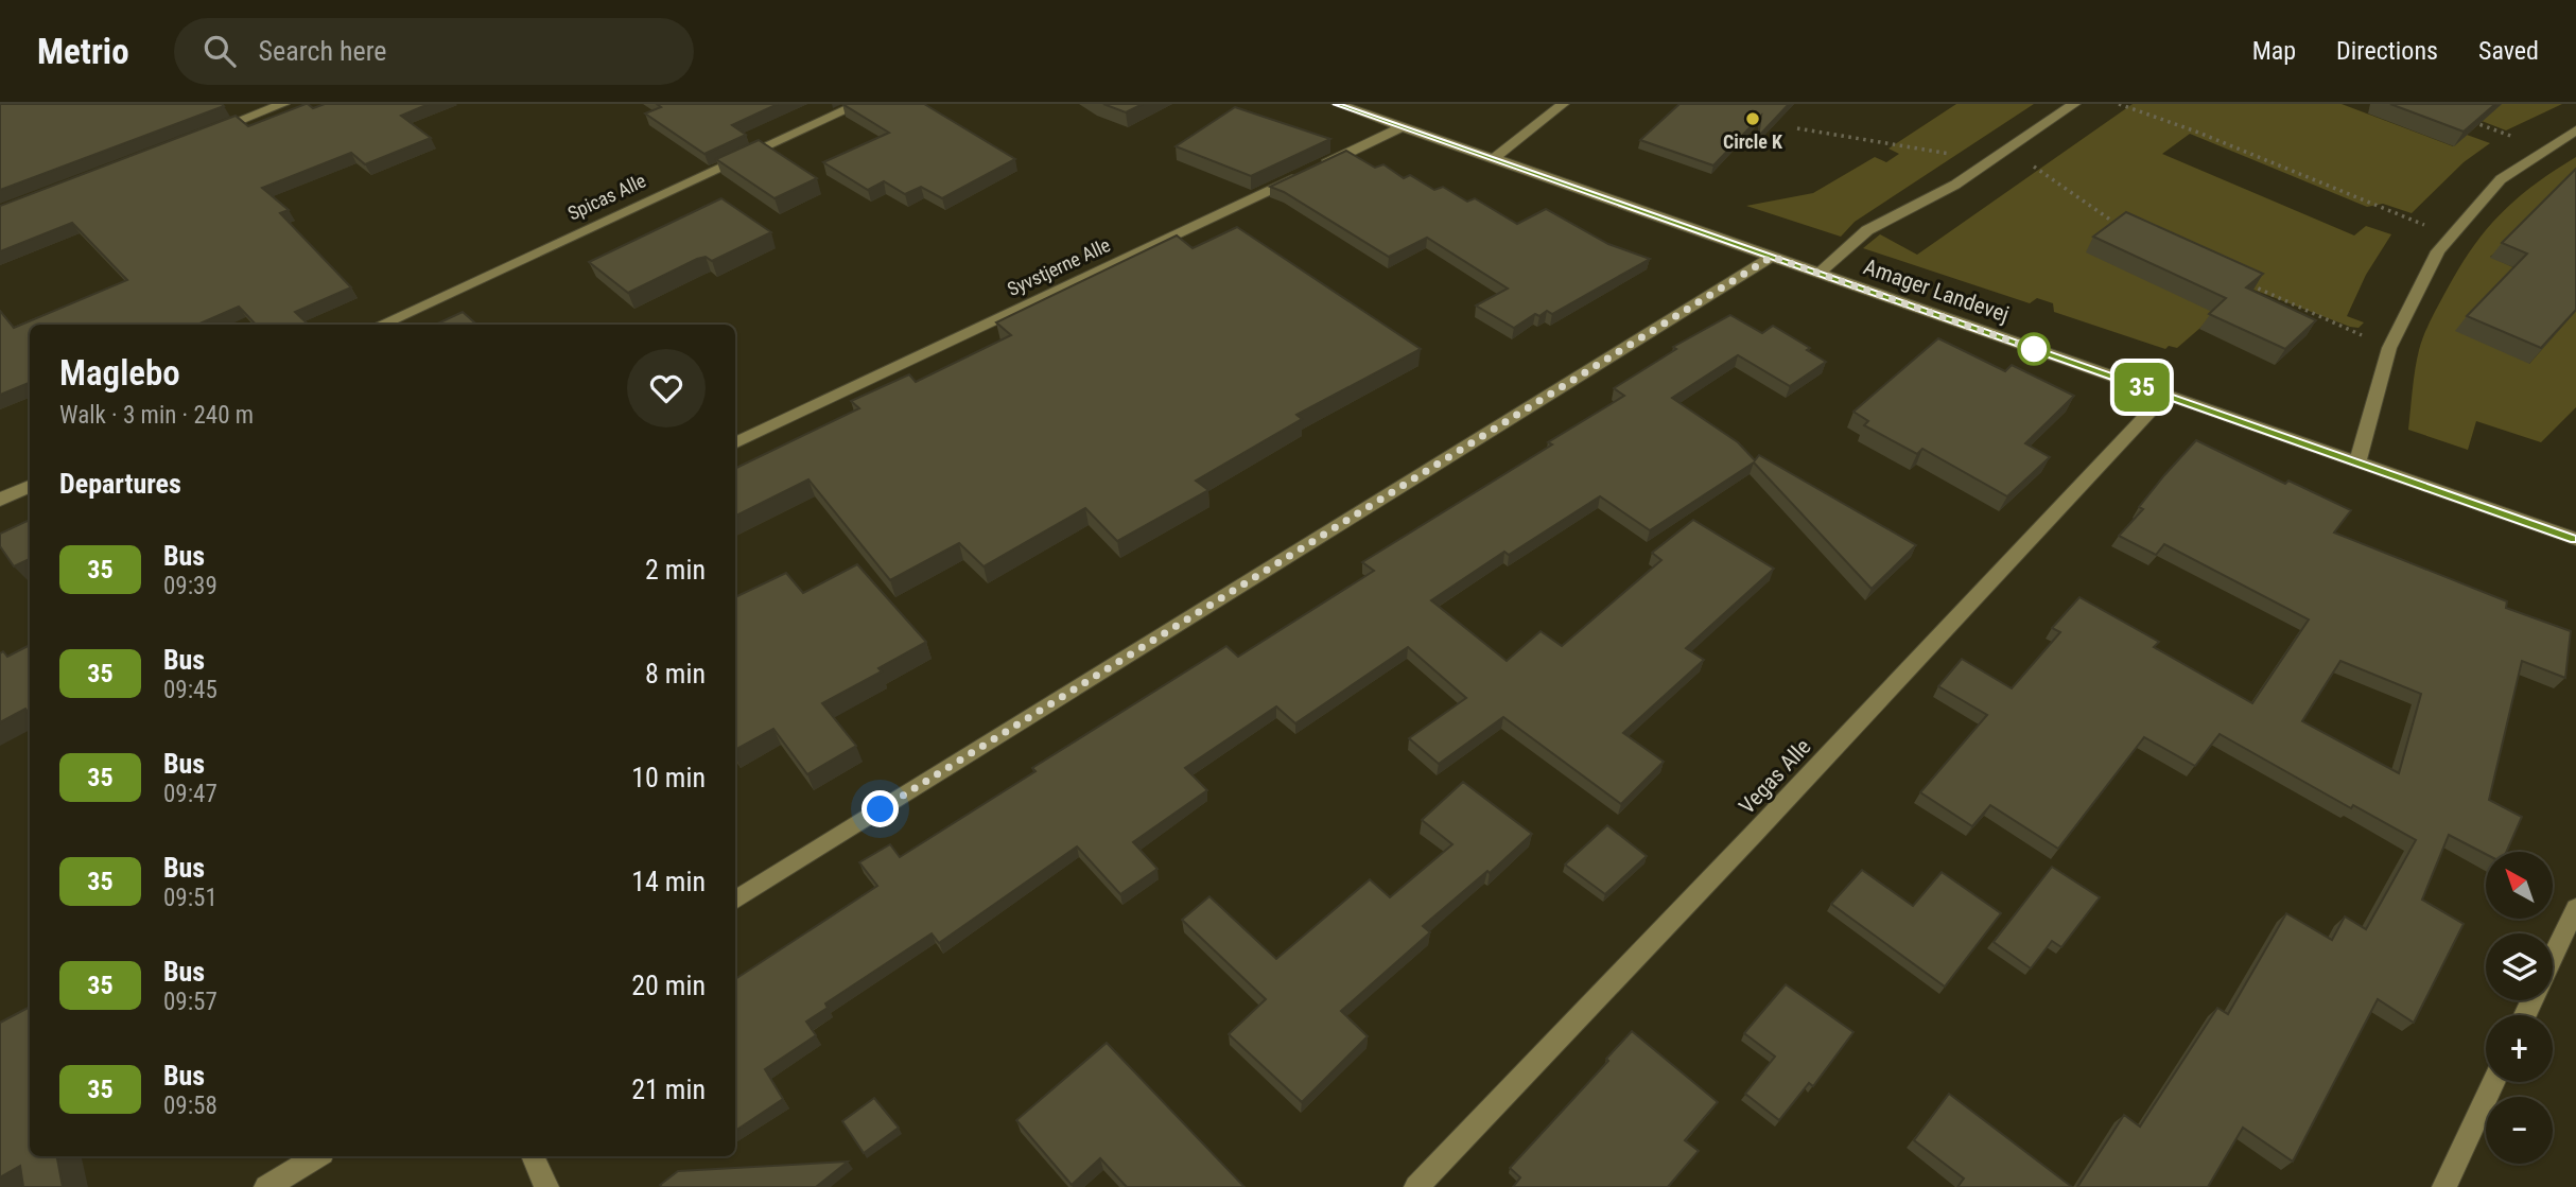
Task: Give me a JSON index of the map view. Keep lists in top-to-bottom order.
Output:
{
  "streets": {
    "street": [
      "Spicas Alle",
      "Syvstjerne Alle",
      "Amager Landevej",
      "Vegas Alle"
    ]
  },
  "crossings": [
    ["Syvstjerne Alle", "Amager Landevej"],
    ["Amager Landevej", "Vegas Alle"]
  ],
  "places": ["Circle K"],
  "lines": ["bus line 35"],
  "north": "top left",
  "page": {
    "header": "Metrio",
    "search": "Search here",
    "nav": ["Map", "Directions", "Saved"],
    "on_map": "35",
    "heading": [
      ["Maglebo", "Walk · 3 min · 240 m"],
      "Departures"
    ],
    "list": [
      {
        "mark": "35",
        "name": "Bus",
        "note": "09:39",
        "value": "2 min"
      },
      {
        "mark": "35",
        "name": "Bus",
        "note": "09:45",
        "value": "8 min"
      },
      {
        "mark": "35",
        "name": "Bus",
        "note": "09:47",
        "value": "10 min"
      },
      {
        "mark": "35",
        "name": "Bus",
        "note": "09:51",
        "value": "14 min"
      },
      {
        "mark": "35",
        "name": "Bus",
        "note": "09:57",
        "value": "20 min"
      },
      {
        "mark": "35",
        "name": "Bus",
        "note": "09:58",
        "value": "21 min"
      }
    ],
    "map_buttons": ["+", "−"]
  }
}
